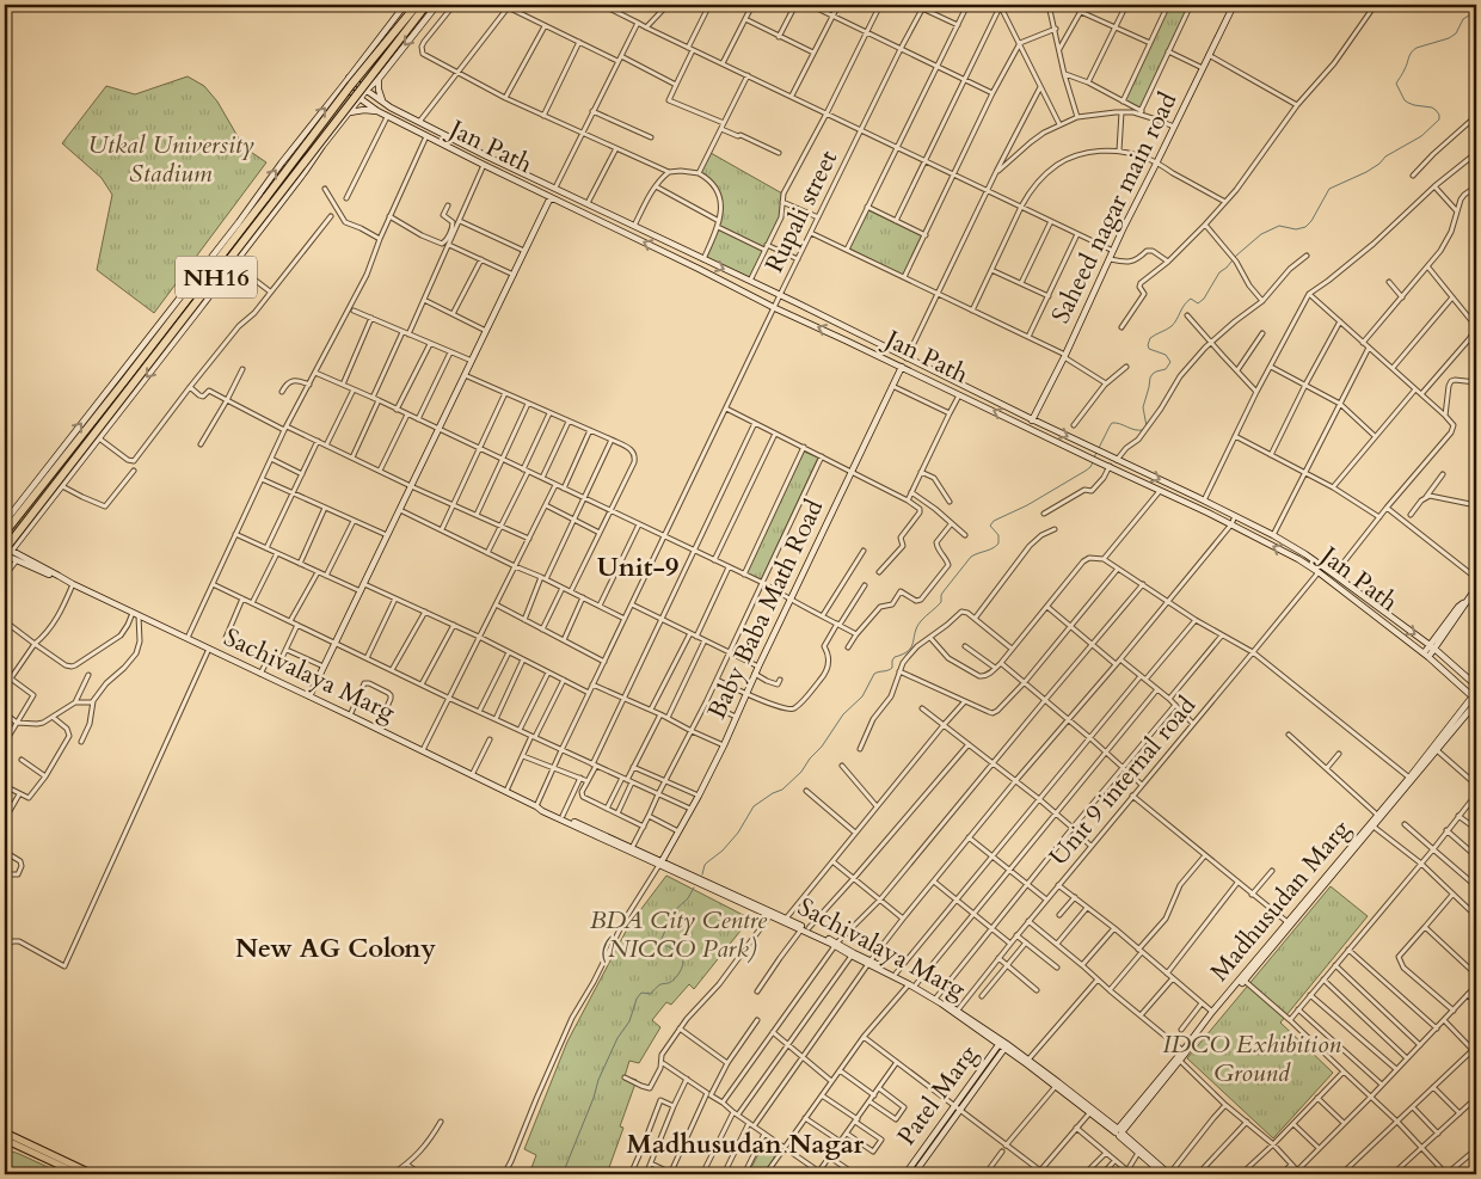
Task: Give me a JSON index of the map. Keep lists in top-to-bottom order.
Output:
{
  "streets": {
    "highway": ["NH16"],
    "main road": [
      "Jan Path",
      "Saheed nagar main road",
      "Baby Baba Math Road",
      "Sachivalaya Marg",
      "Madhusudan Marg",
      "Patel Marg"
    ],
    "street": ["Rupali street", "Unit 9 internal road"]
  },
  "crossings": [
    ["Jan Path", "Saheed nagar main road"],
    ["Jan Path", "Rupali street"],
    ["Jan Path", "Baby Baba Math Road"],
    ["Jan Path", "Unit 9 internal road"],
    ["Jan Path", "Madhusudan Marg"],
    ["Rupali street", "Sachivalaya Marg"],
    ["NH16", "Sachivalaya Marg"],
    ["Baby Baba Math Road", "Sachivalaya Marg"],
    ["Sachivalaya Marg", "Unit 9 internal road"],
    ["Sachivalaya Marg", "Madhusudan Marg"],
    ["Sachivalaya Marg", "Patel Marg"]
  ],
  "districts": ["Unit-9", "New AG Colony", "Madhusudan Nagar"],
  "parks": ["Utkal University Stadium", "BDA City Centre (NICCO Park)", "IDCO Exhibition Ground"]
}
